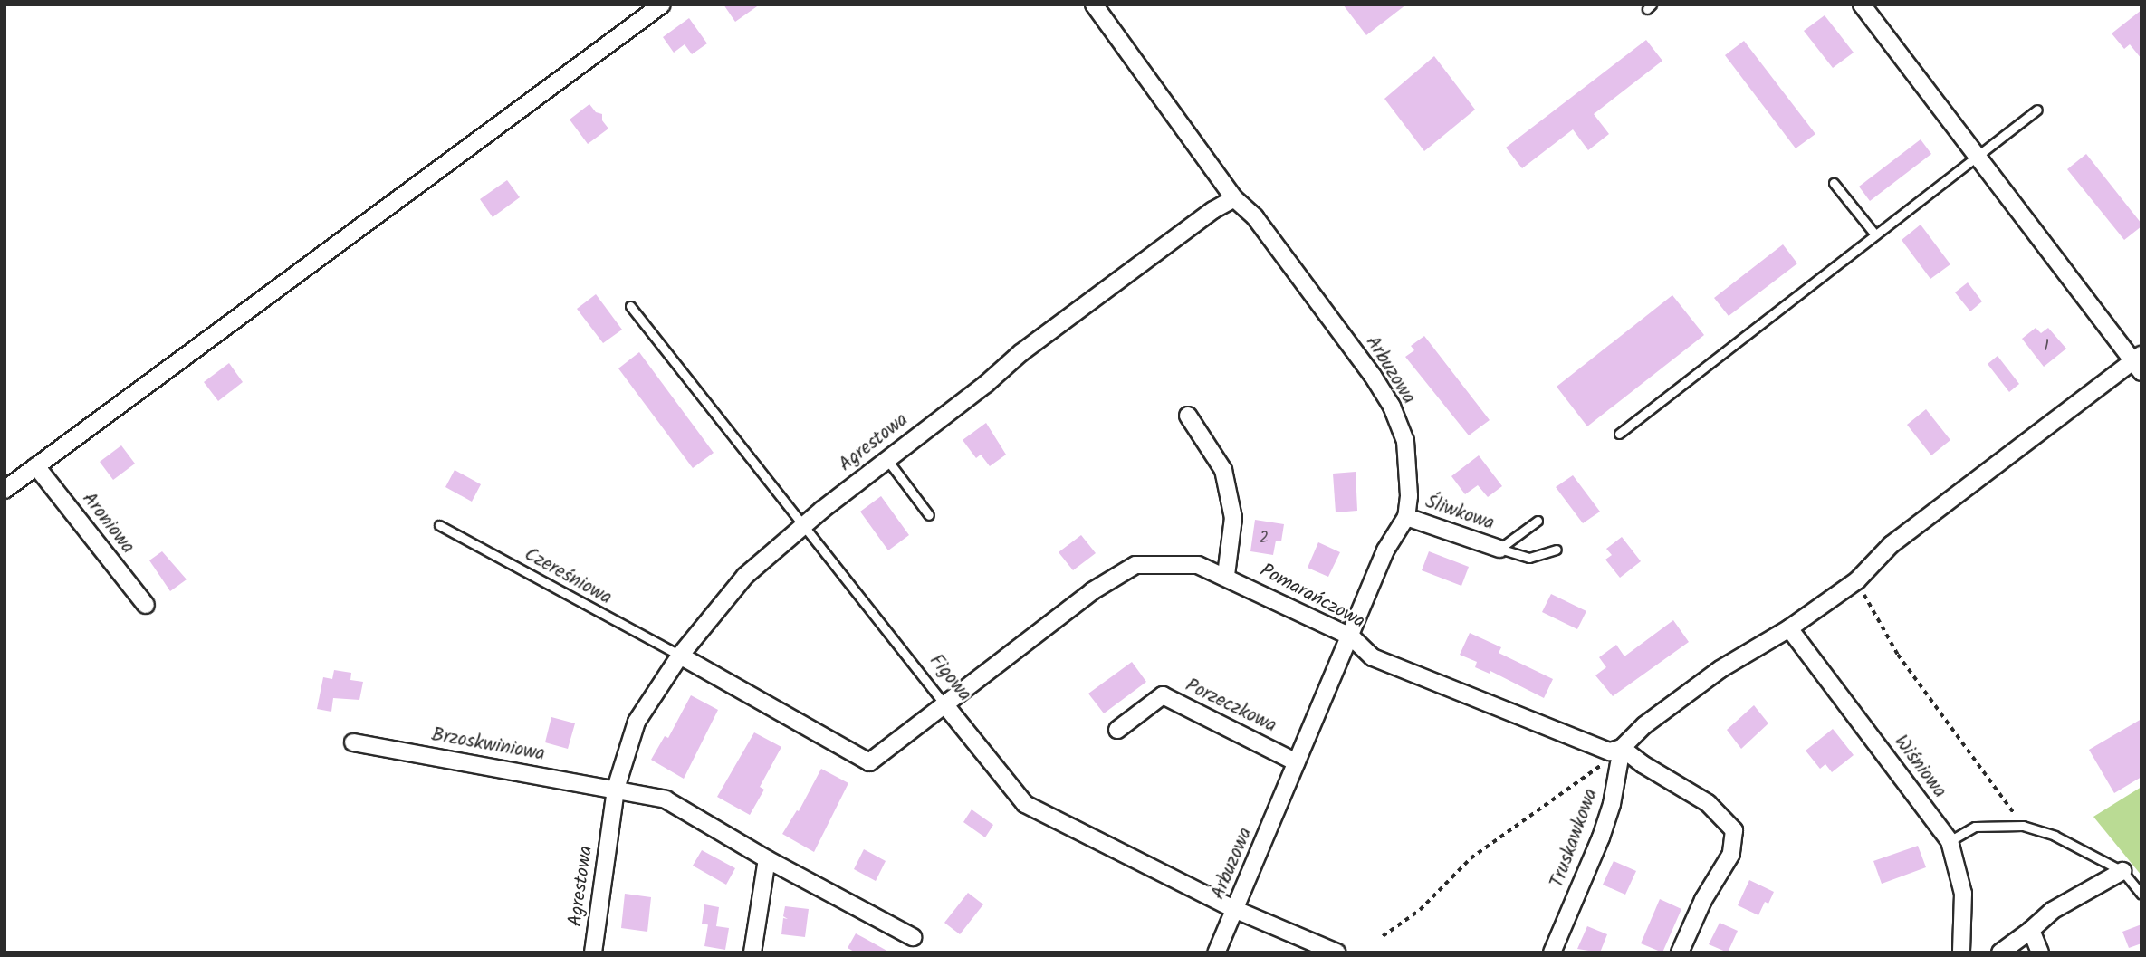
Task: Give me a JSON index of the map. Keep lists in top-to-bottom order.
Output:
{
  "streets": {
    "street": [
      "Arbuzowa",
      "Agrestowa",
      "Śliwkowa",
      "Aroniowa",
      "Pomarańczowa",
      "Figowa",
      "Porzeczkowa",
      "Brzoskwiniowa",
      "Wiśniowa",
      "Truskawkowa"
    ],
    "lane": ["Czereśniowa"]
  },
  "crossings": [
    ["Arbuzowa", "Agrestowa"],
    ["Arbuzowa", "Śliwkowa"],
    ["Arbuzowa", "Pomarańczowa"],
    ["Arbuzowa", "Figowa"],
    ["Arbuzowa", "Porzeczkowa"],
    ["Agrestowa", "Czereśniowa"],
    ["Agrestowa", "Pomarańczowa"],
    ["Agrestowa", "Figowa"],
    ["Agrestowa", "Brzoskwiniowa"],
    ["Czereśniowa", "Pomarańczowa"],
    ["Pomarańczowa", "Figowa"],
    ["Pomarańczowa", "Truskawkowa"]
  ],
  "house_numbers": ["1", "2"]
}
